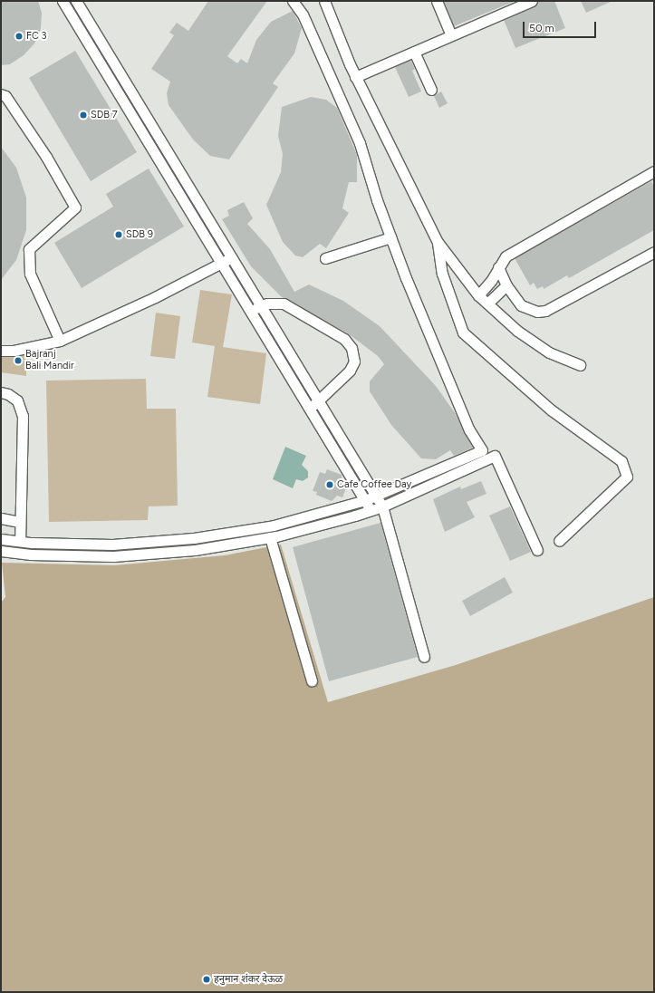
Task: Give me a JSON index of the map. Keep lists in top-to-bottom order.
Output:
{
  "places": [
    "FC 3",
    "SDB 7",
    "SDB 9",
    "Bajranj Bali Mandir",
    "Cafe Coffee Day",
    "हनुमान शंकर देऊळ"
  ],
  "scale_bar": "50 m"
}
